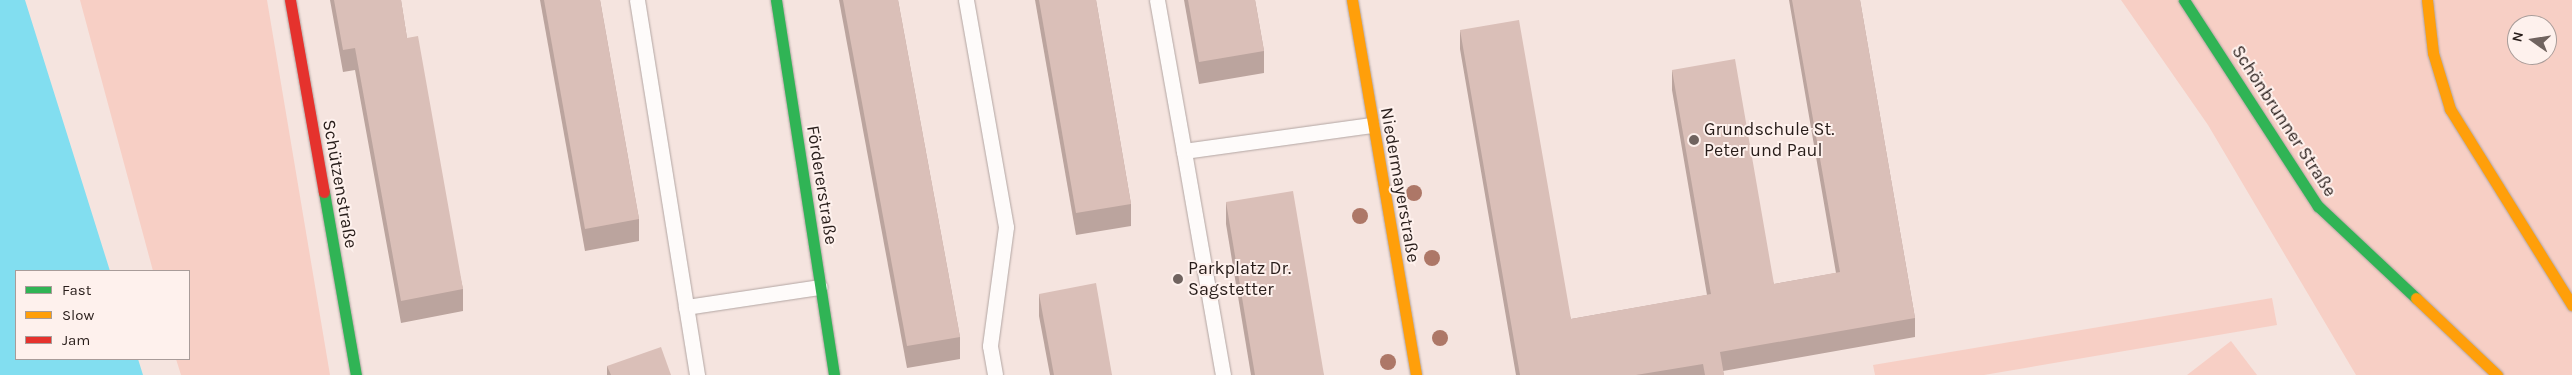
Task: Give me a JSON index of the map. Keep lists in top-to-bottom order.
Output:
{
  "streets": {
    "street": [
      "Schönbrunner Straße",
      "Schützenstraße",
      "Fördererstraße",
      "Niedermayerstraße"
    ]
  },
  "places": ["Grundschule St. Peter und Paul", "Parkplatz Dr. Sagstetter"],
  "legend": ["Fast", "Slow", "Jam"],
  "north": "left"
}
